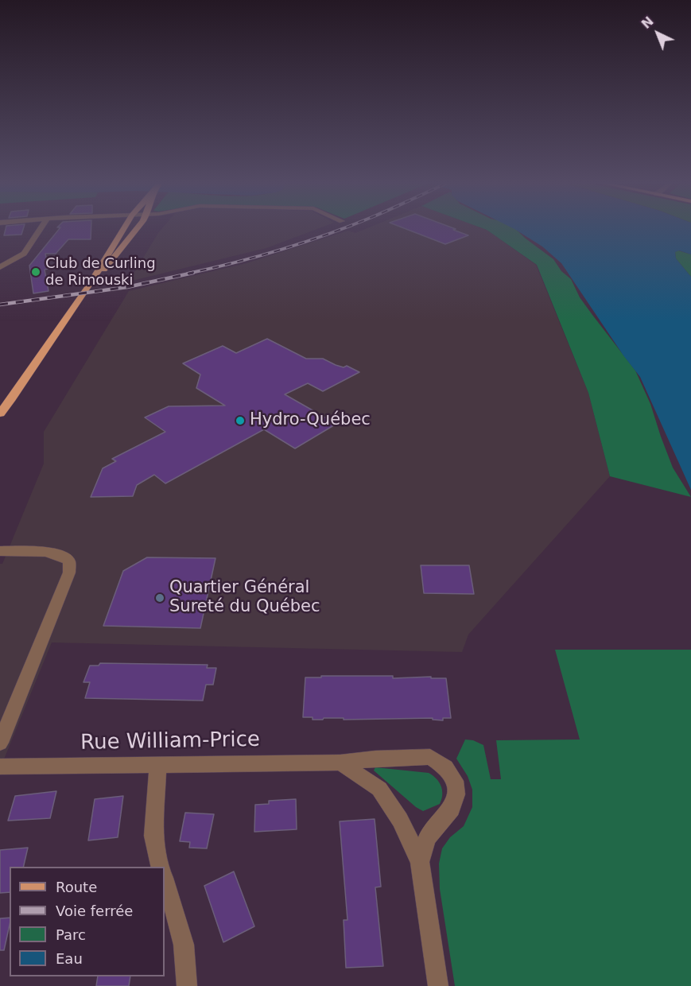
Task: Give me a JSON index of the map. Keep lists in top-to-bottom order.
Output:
{
  "streets": {
    "street": ["Rue William-Price"]
  },
  "places": ["Club de Curling de Rimouski", "Hydro-Québec", "Quartier Général Sureté du Québec"],
  "legend": [
    "Route",
    "Voie ferrée",
    "Parc",
    "Eau"
  ],
  "north": "top left"
}
